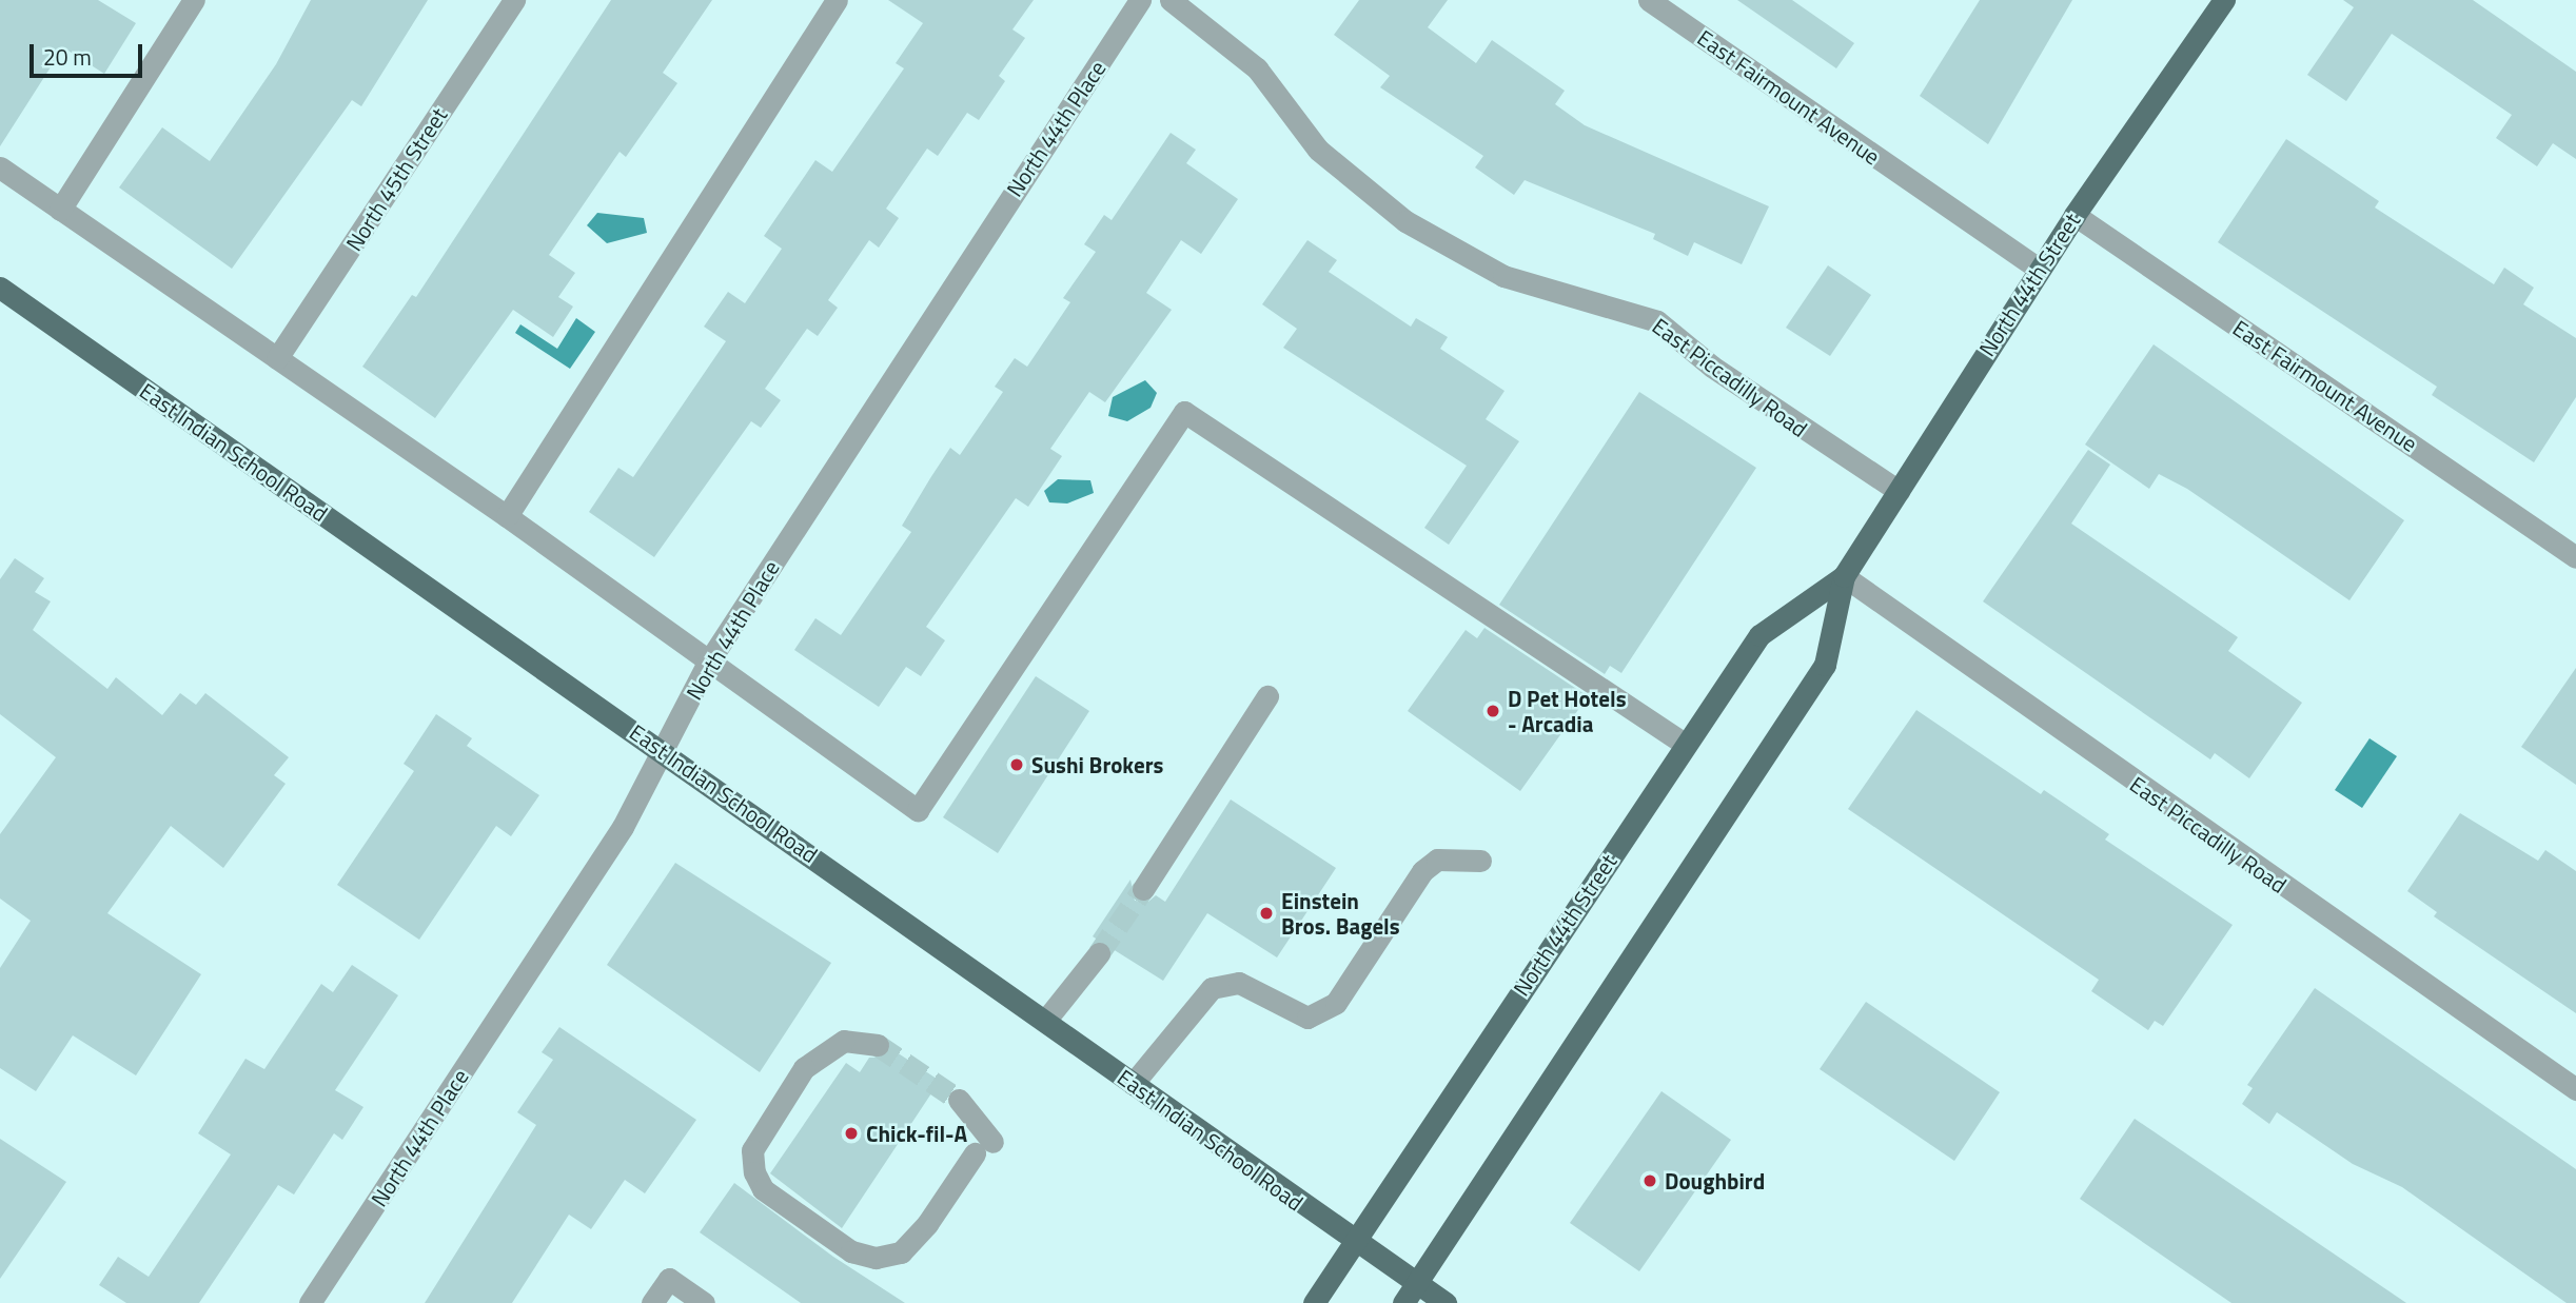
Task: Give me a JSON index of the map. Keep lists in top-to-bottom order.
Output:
{
  "streets": {
    "main road": ["North 44th Street", "East Indian School Road"],
    "street": [
      "East Fairmount Avenue",
      "North 44th Place",
      "North 45th Street",
      "East Piccadilly Road"
    ]
  },
  "crossings": [
    ["East Fairmount Avenue", "North 44th Street"],
    ["North 44th Place", "East Indian School Road"],
    ["North 44th Street", "East Piccadilly Road"],
    ["North 44th Street", "East Indian School Road"]
  ],
  "places": [
    "D Pet Hotels - Arcadia",
    "Sushi Brokers",
    "Einstein Bros. Bagels",
    "Chick-fil-A",
    "Doughbird"
  ],
  "scale_bar": "20 m"
}
